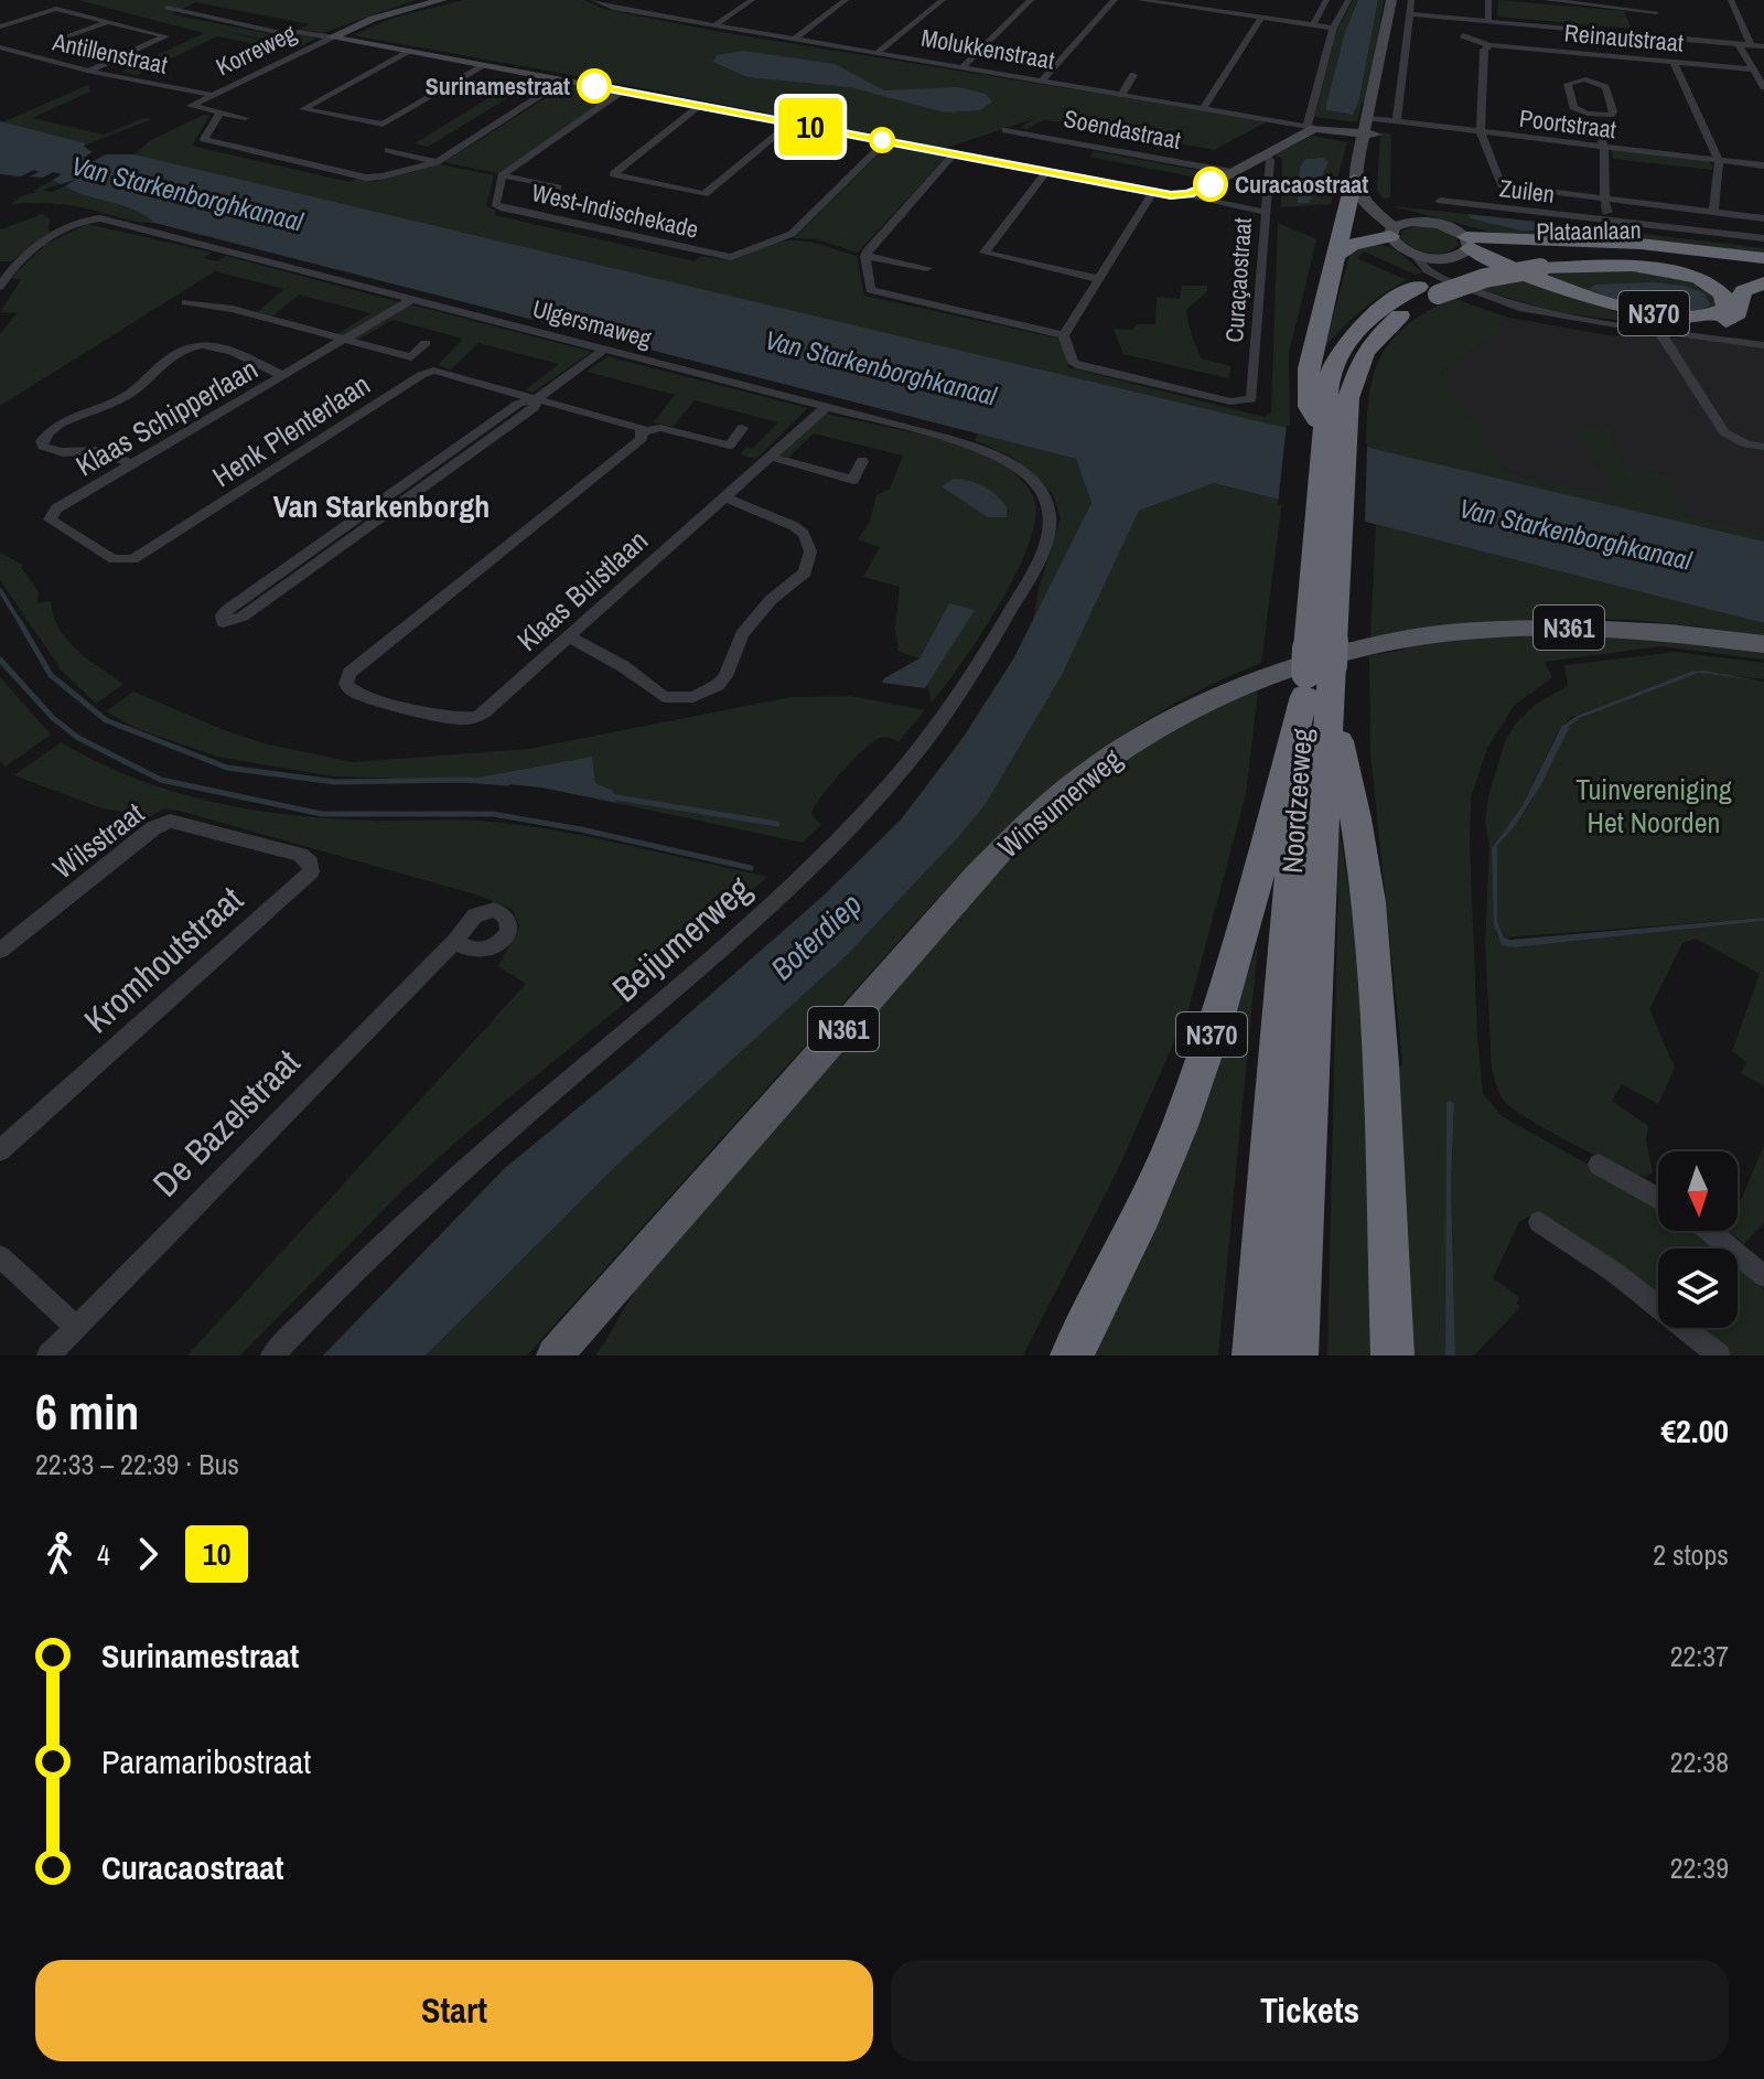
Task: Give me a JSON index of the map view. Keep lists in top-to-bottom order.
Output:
{
  "streets": {
    "highway": ["Plataanlaan", "N370", "Noordzeeweg"],
    "main road": ["N361", "Winsumerweg"],
    "street": [
      "Reinautstraat",
      "Molukkenstraat",
      "Korreweg",
      "Antillenstraat",
      "Poortstraat",
      "Soendastraat",
      "Zuilen",
      "West-Indischekade",
      "Curaçaostraat",
      "Ulgersmaweg",
      "Klaas Schipperlaan",
      "Henk Plenterlaan",
      "Klaas Buistlaan",
      "Wilsstraat",
      "Beijumerweg",
      "Kromhoutstraat",
      "De Bazelstraat"
    ]
  },
  "crossings": [
    ["Molukkenstraat", "Poortstraat"],
    ["Molukkenstraat", "Soendastraat"],
    ["Korreweg", "Antillenstraat"],
    ["Poortstraat", "Zuilen"],
    ["Soendastraat", "Curaçaostraat"],
    ["Plataanlaan", "N370"],
    ["Plataanlaan", "Noordzeeweg"],
    ["N370", "Noordzeeweg"],
    ["Ulgersmaweg", "Klaas Schipperlaan"],
    ["Ulgersmaweg", "Klaas Buistlaan"],
    ["Ulgersmaweg", "Beijumerweg"],
    ["Klaas Schipperlaan", "Henk Plenterlaan"],
    ["Henk Plenterlaan", "Klaas Buistlaan"],
    ["Wilsstraat", "Kromhoutstraat"]
  ],
  "districts": ["Van Starkenborgh"],
  "water": ["Van Starkenborghkanaal", "Boterdiep"],
  "parks": ["Tuinvereniging Het Noorden"],
  "places": ["Surinamestraat", "Curacaostraat"],
  "lines": ["bus line 10"],
  "north": "bottom",
  "page": {
    "on_map": "10",
    "heading": ["6 min", "22:33 – 22:39 · Bus", "€2.00"],
    "legs": ["4", "10", "2 stops"],
    "list": [
      {
        "name": "Surinamestraat",
        "value": "22:37"
      },
      {
        "name": "Paramaribostraat",
        "value": "22:38"
      },
      {
        "name": "Curacaostraat",
        "value": "22:39"
      }
    ],
    "buttons": ["Start", "Tickets"]
  }
}
